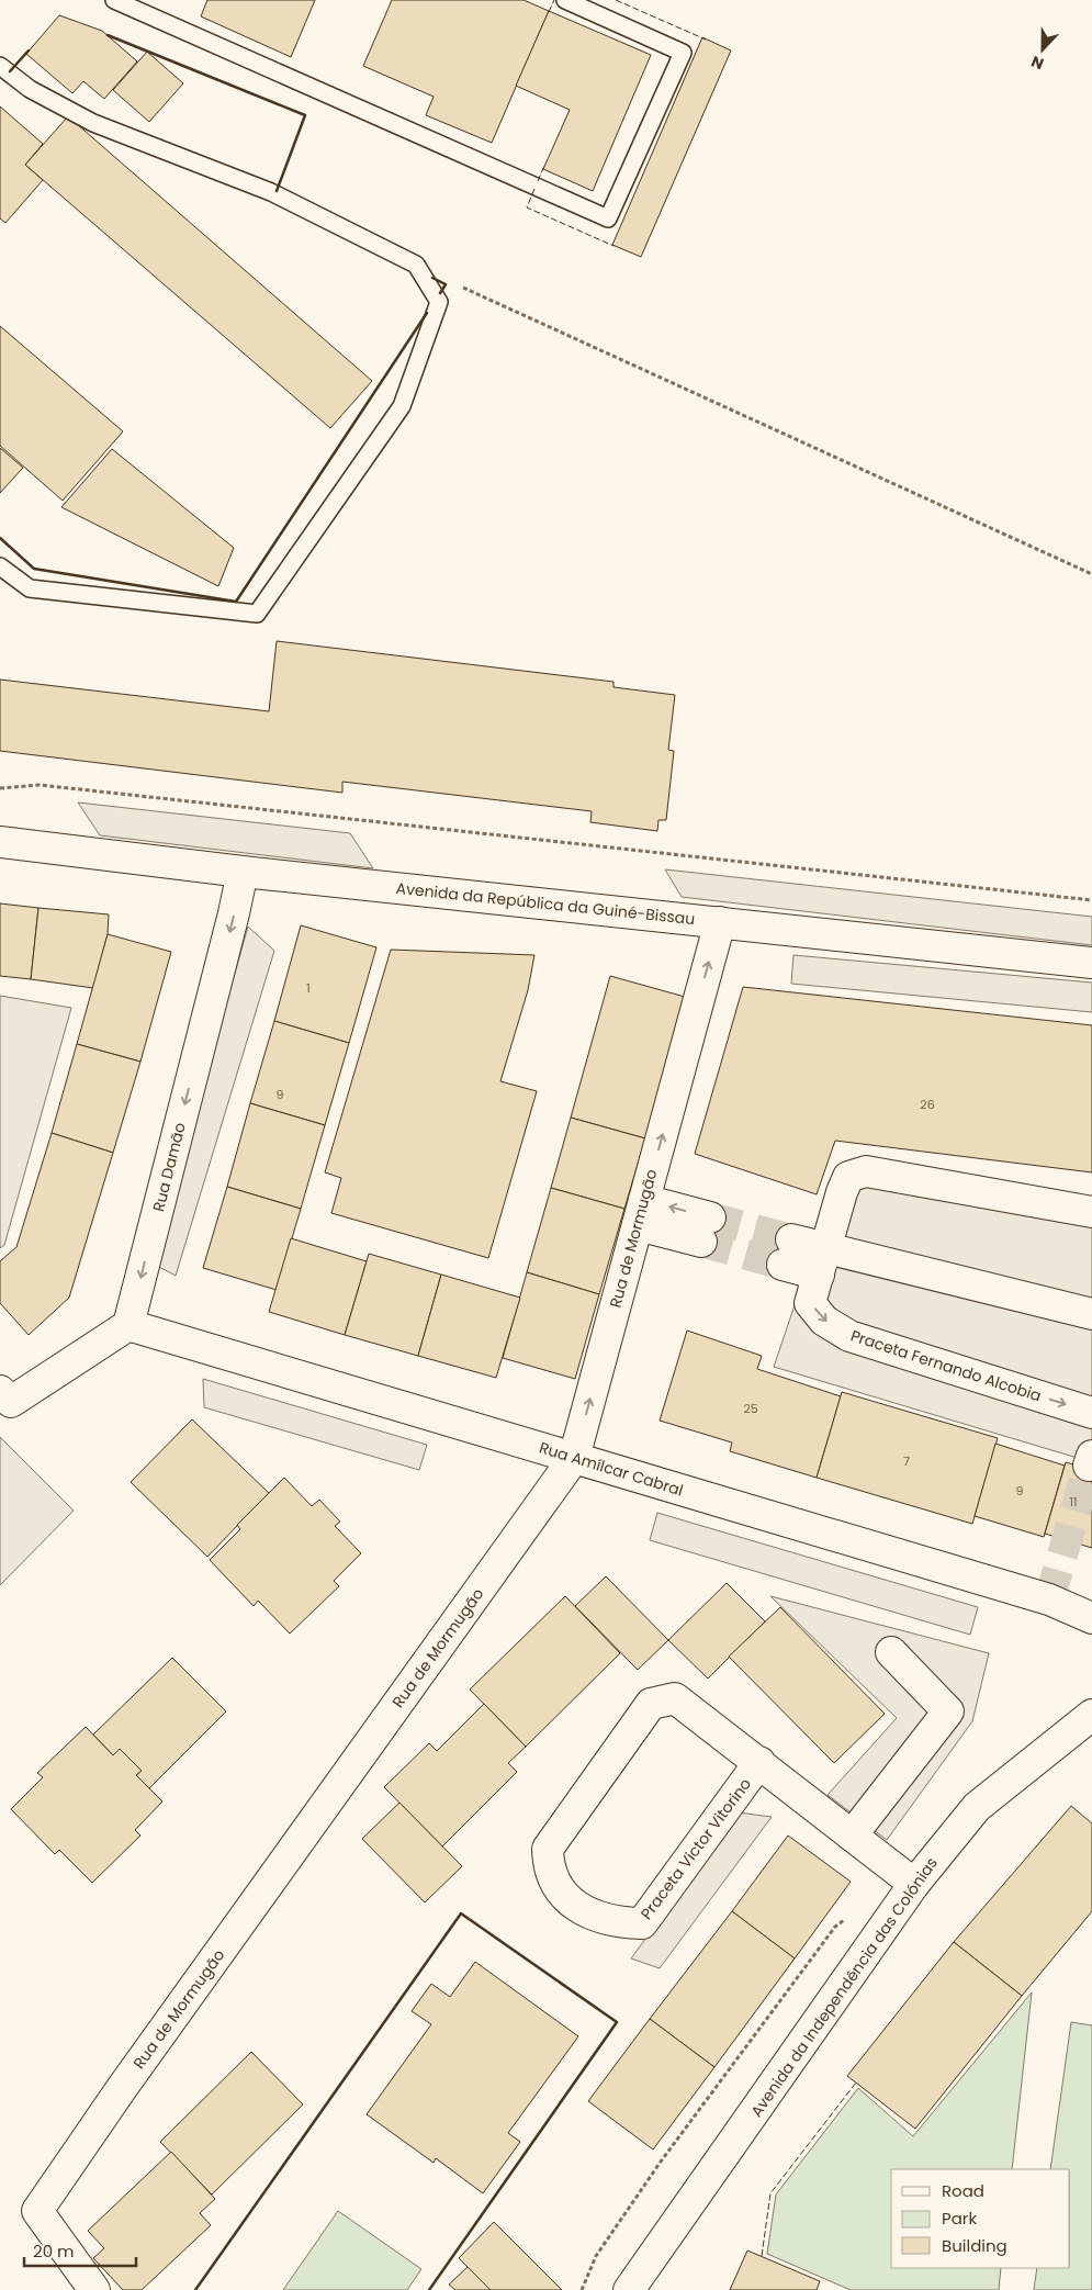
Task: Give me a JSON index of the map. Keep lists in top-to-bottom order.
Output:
{
  "streets": {
    "street": [
      "Avenida da República da Guiné-Bissau",
      "Rua Damão",
      "Rua de Mormugão",
      "Praceta Fernando Alcobia",
      "Rua Amílcar Cabral",
      "Praceta Victor Vitorino",
      "Avenida da Independência das Colónias"
    ]
  },
  "crossings": [
    ["Avenida da República da Guiné-Bissau", "Rua Damão"],
    ["Avenida da República da Guiné-Bissau", "Rua de Mormugão"],
    ["Rua Damão", "Rua Amílcar Cabral"],
    ["Rua de Mormugão", "Rua Amílcar Cabral"]
  ],
  "one_way": ["Rua Damão", "Rua de Mormugão"],
  "house_numbers": [
    "1",
    "9",
    "26",
    "25",
    "7",
    "9",
    "11"
  ],
  "legend": ["Road", "Park", "Building"],
  "scale_bar": "20 m",
  "north": "bottom"
}
